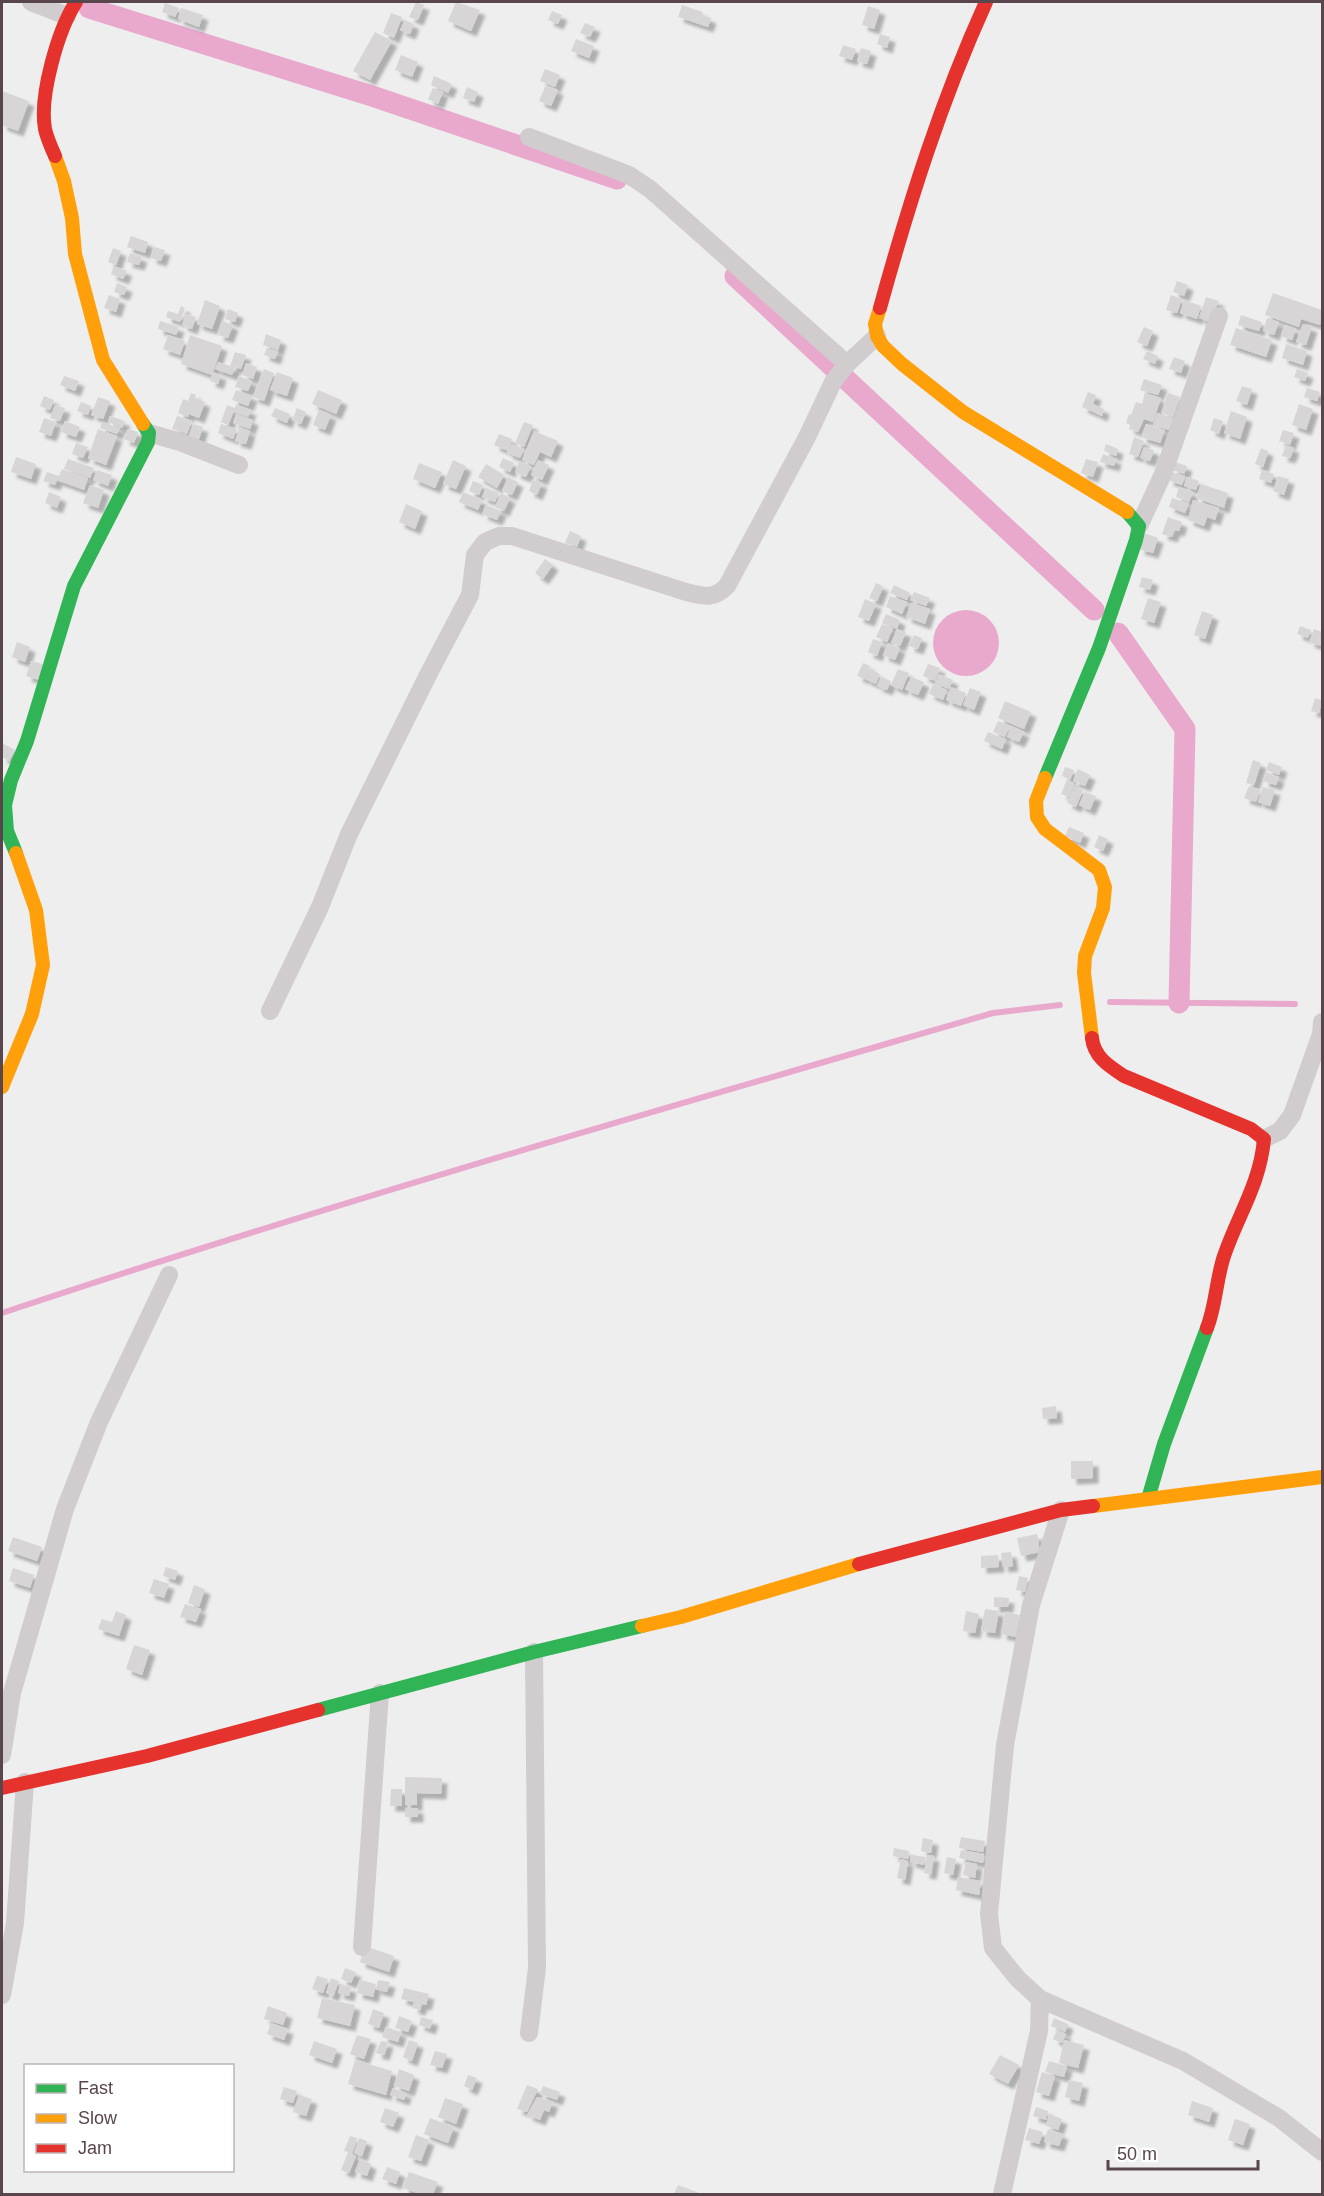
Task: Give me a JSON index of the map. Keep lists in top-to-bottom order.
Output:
{
  "legend": ["Fast", "Slow", "Jam"],
  "scale_bar": "50 m"
}
